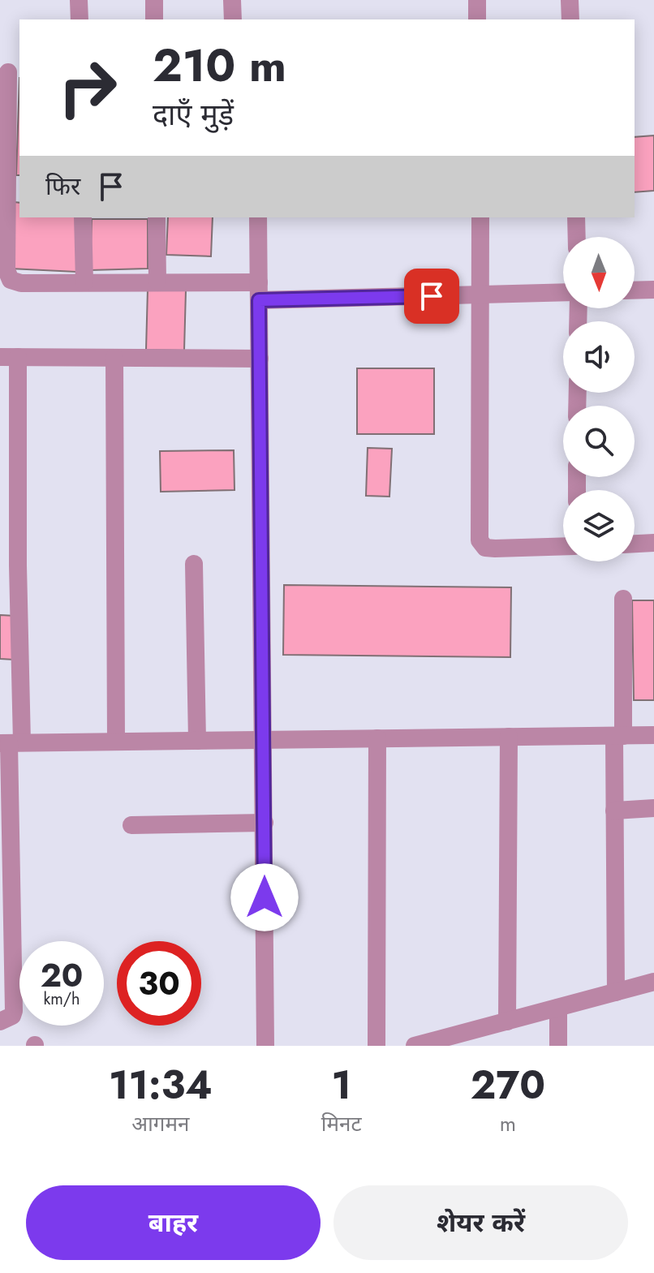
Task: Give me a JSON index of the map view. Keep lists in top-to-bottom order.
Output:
{
  "north": "bottom",
  "page": {
    "turn": ["210 m", "दाएँ मुड़ें"],
    "then": "फिर",
    "speed": "20 km/h",
    "limit": "30",
    "eta": [
      "11:34",
      "आगमन",
      "1",
      "मिनट",
      "270",
      "m"
    ],
    "buttons": ["बाहर", "शेयर करें"]
  }
}
